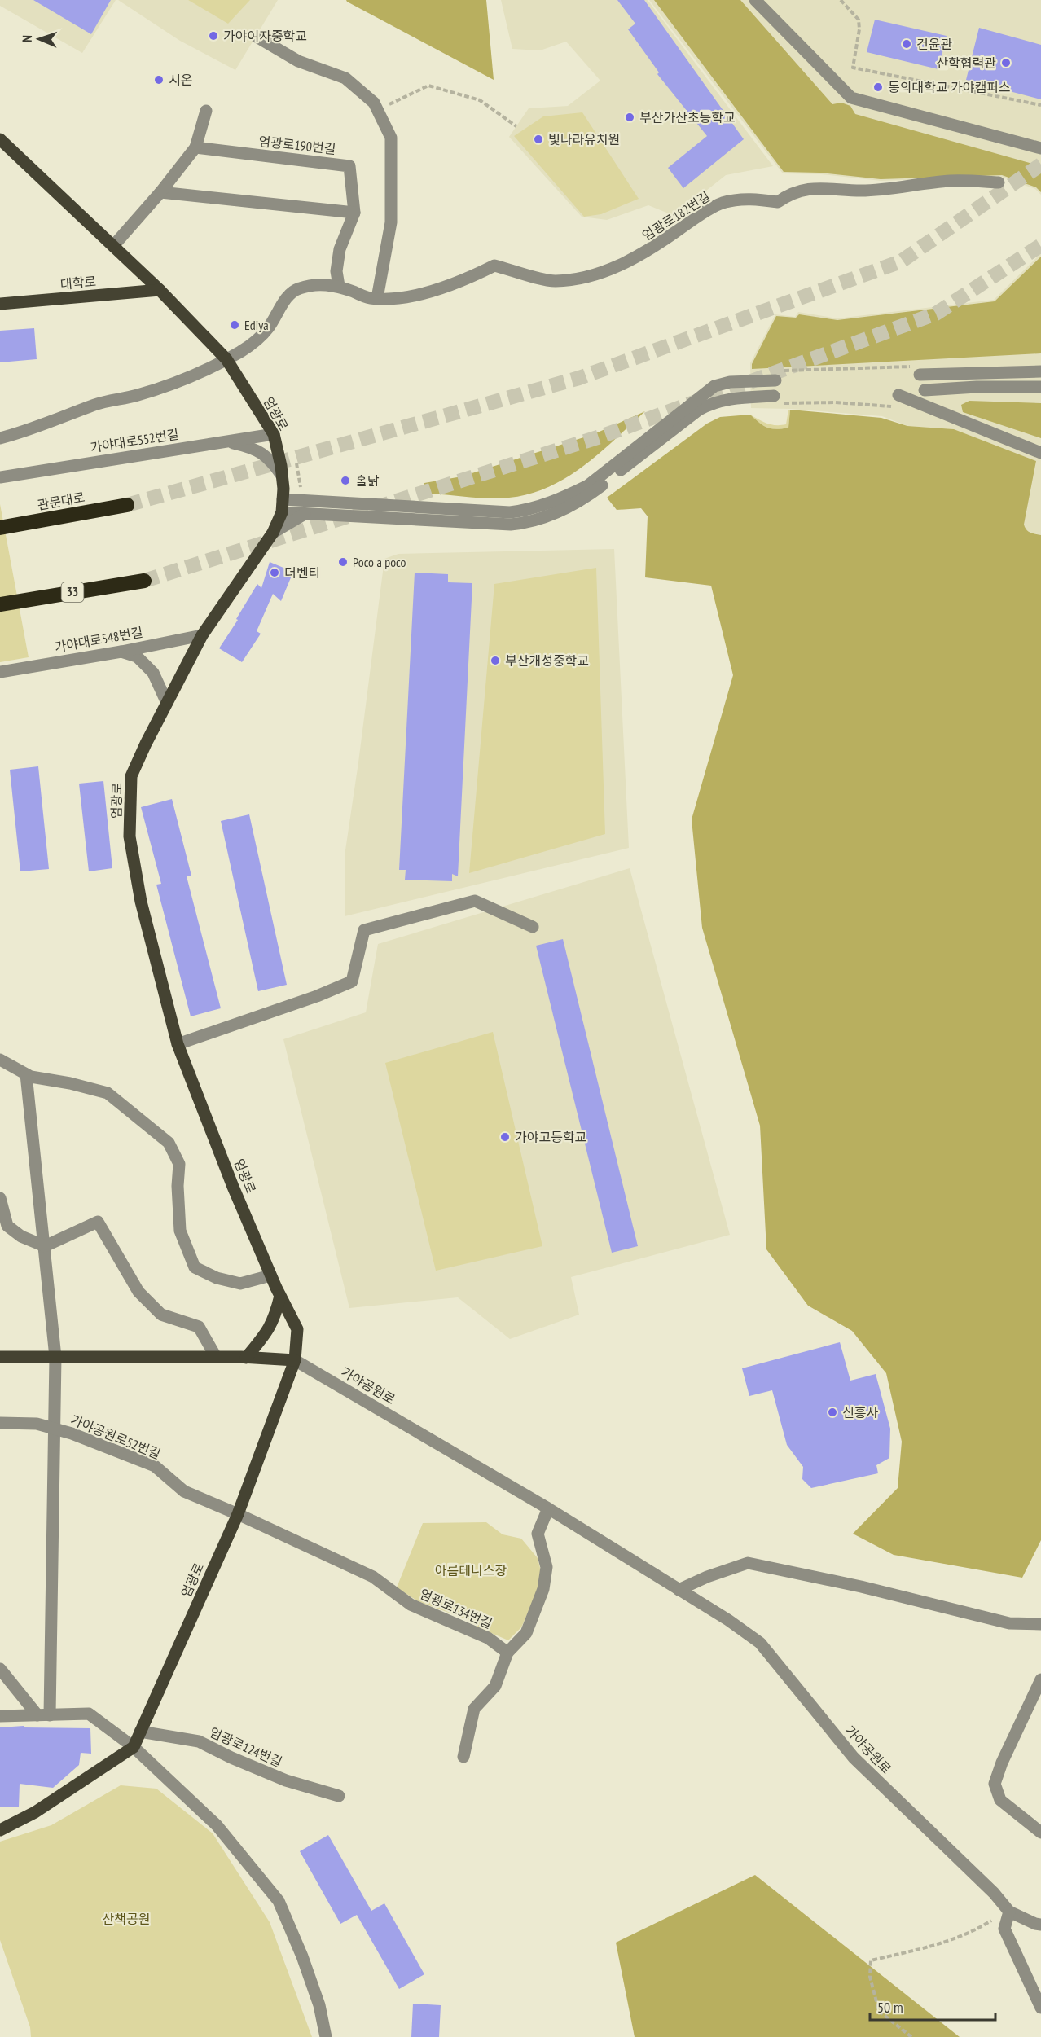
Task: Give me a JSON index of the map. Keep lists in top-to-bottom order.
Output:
{
  "streets": {
    "highway": ["관문대로", "33"],
    "main road": ["대학로", "엄광로", "가야공원로"],
    "street": [
      "엄광로190번길",
      "엄광로182번길",
      "가야대로552번길",
      "가야대로548번길",
      "가야공원로52번길",
      "엄광로134번길",
      "엄광로124번길"
    ]
  },
  "crossings": [
    ["엄광로190번길", "엄광로182번길"],
    ["엄광로182번길", "엄광로"],
    ["대학로", "엄광로"],
    ["엄광로", "가야대로552번길"],
    ["엄광로", "가야대로548번길"],
    ["엄광로", "가야공원로"],
    ["엄광로", "가야공원로52번길"],
    ["엄광로", "엄광로134번길"],
    ["엄광로", "엄광로124번길"],
    ["가야공원로52번길", "엄광로134번길"]
  ],
  "parks": ["아름테니스장", "산책공원"],
  "places": [
    "가야여자중학교",
    "건윤관",
    "산학협력관",
    "시온",
    "동의대학교 가야캠퍼스",
    "부산가산초등학교",
    "빛나라유치원",
    "Ediya",
    "홀닭",
    "Poco a poco",
    "더벤티",
    "부산개성중학교",
    "가야고등학교",
    "신흥사"
  ],
  "scale_bar": "50 m",
  "north": "left"
}
